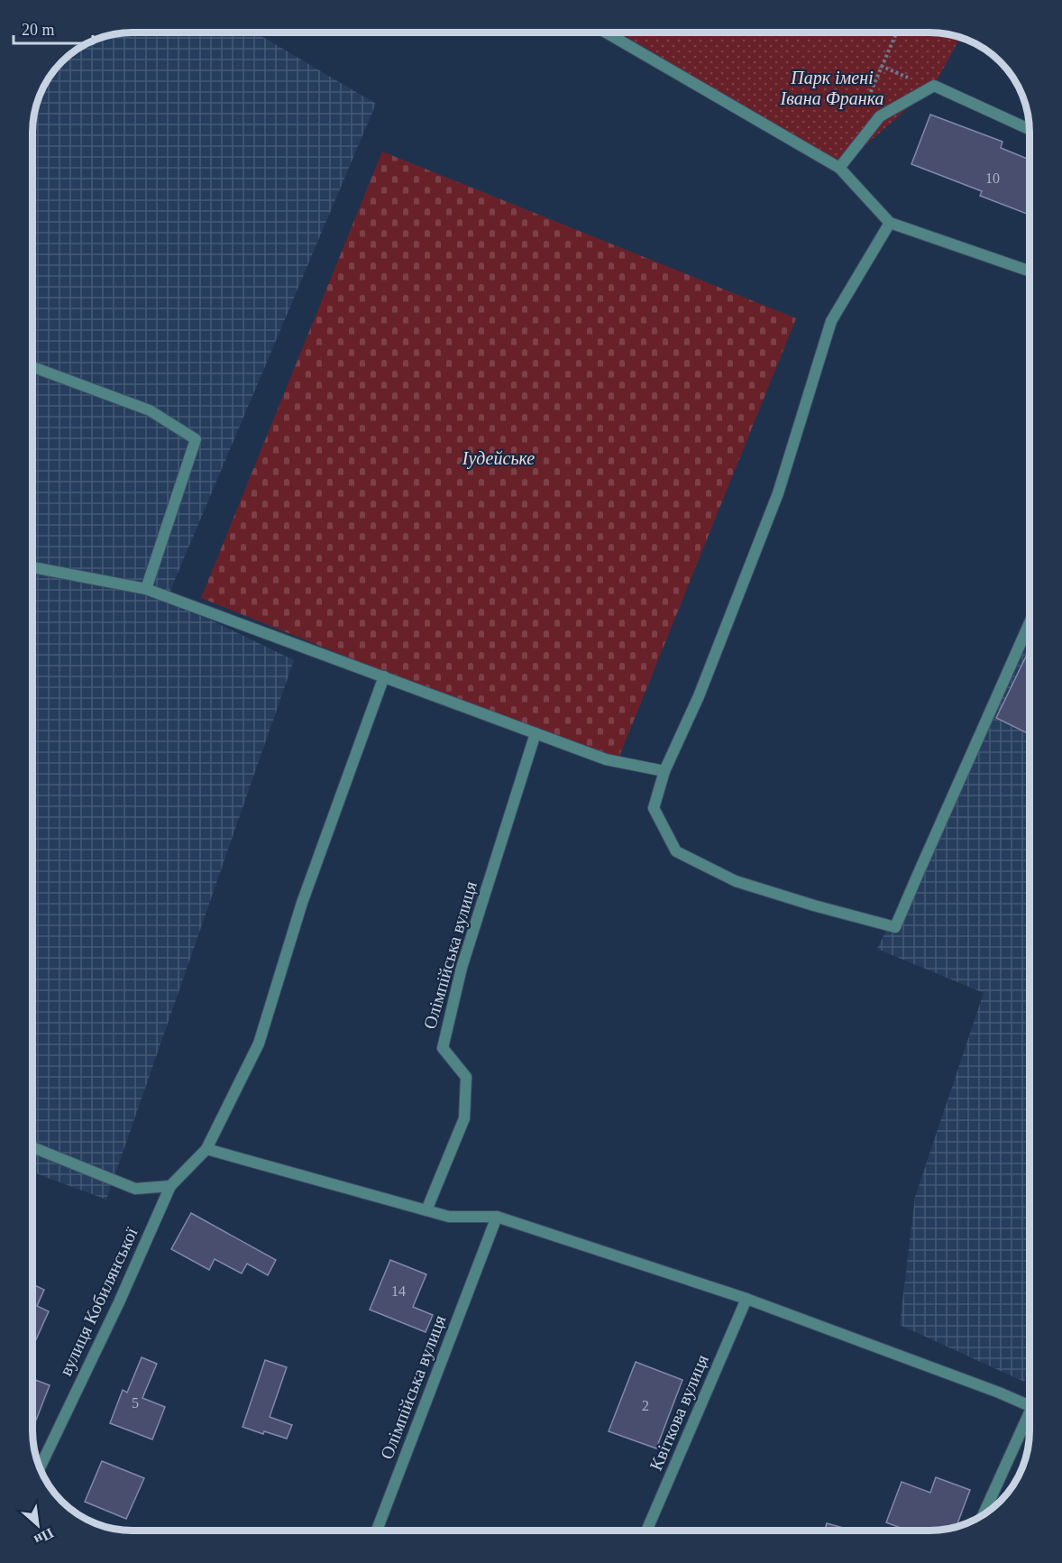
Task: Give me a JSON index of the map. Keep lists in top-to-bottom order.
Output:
{
  "streets": {
    "street": ["Олімпійська вулиця", "вулиця Кобилянської", "Квіткова вулиця"]
  },
  "parks": ["Парк імені Івана Франка", "Іудейське"],
  "house_numbers": [
    "10",
    "14",
    "5",
    "2"
  ],
  "scale_bar": "20 m",
  "north": "bottom right"
}
